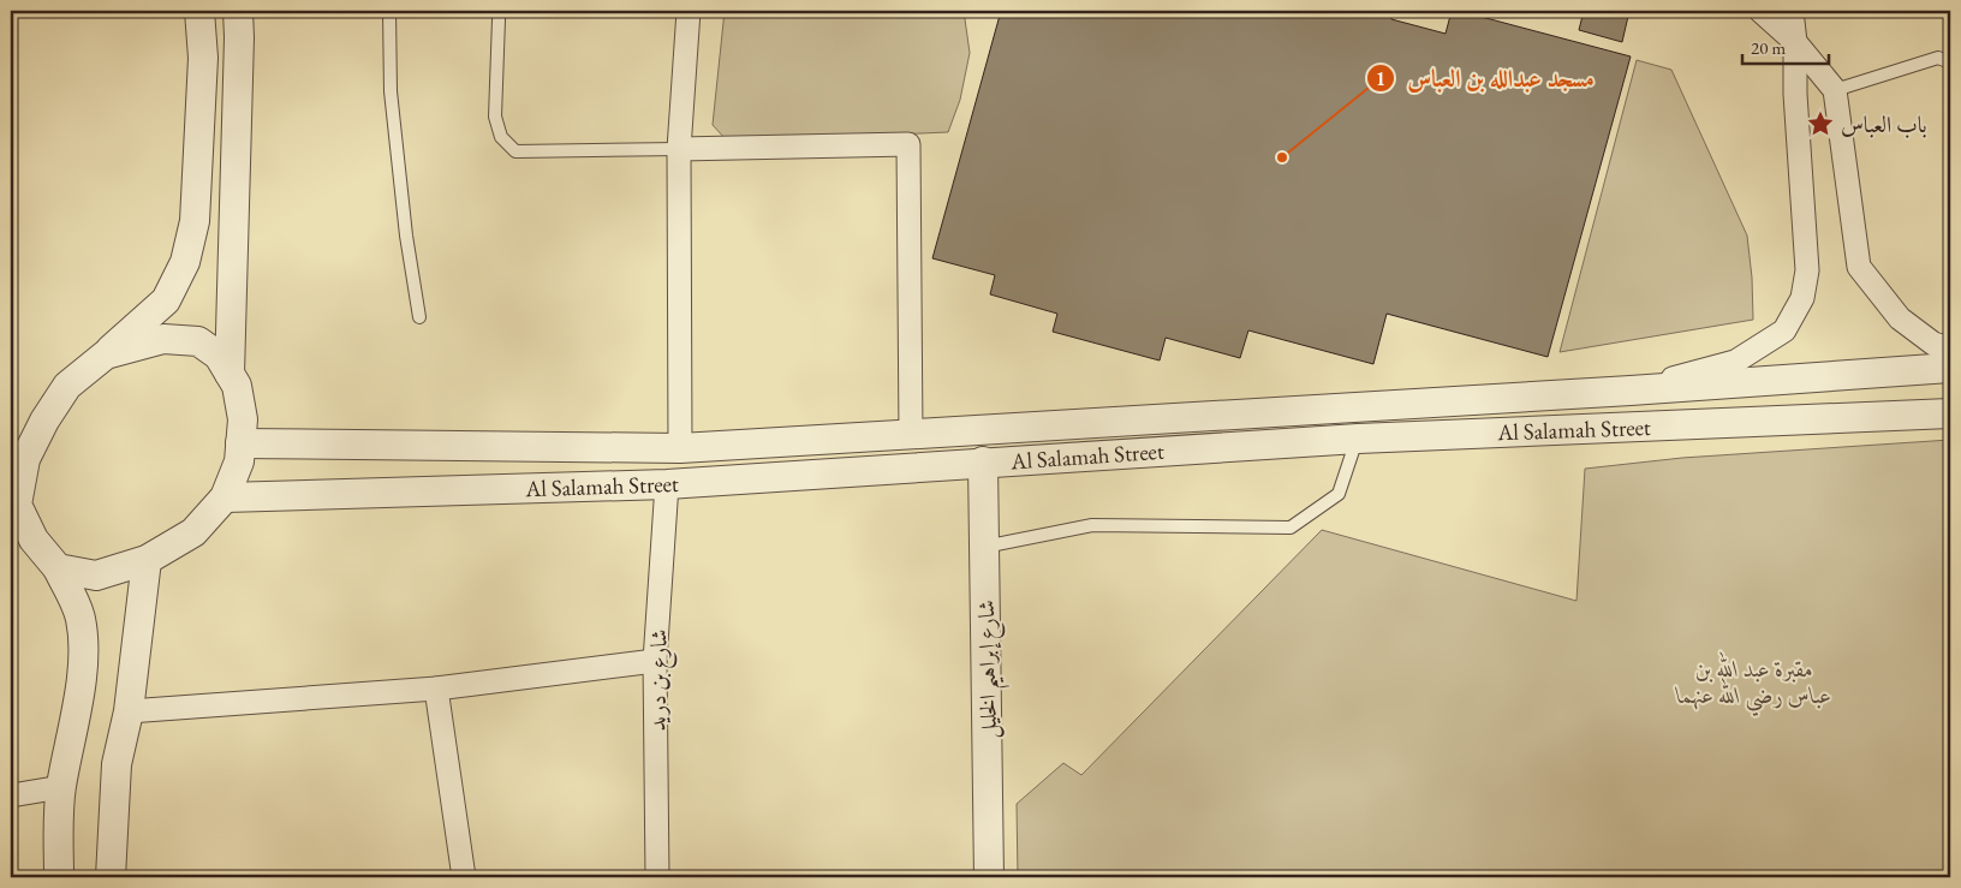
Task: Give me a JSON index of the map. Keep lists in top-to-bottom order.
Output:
{
  "streets": {
    "street": ["Al Salamah Street", "شارع إبراهيم الخليل", "شارع بن دريد"]
  },
  "crossings": [
    ["Al Salamah Street", "شارع إبراهيم الخليل"],
    ["Al Salamah Street", "شارع بن دريد"]
  ],
  "parks": ["مقبرة عبد الله بن عباس رضي الله عنهما"],
  "places": {
    "place": ["باب العباس"],
    "other": ["مسجد عبدالله بن العباس"]
  },
  "scale_bar": "20 m"
}
